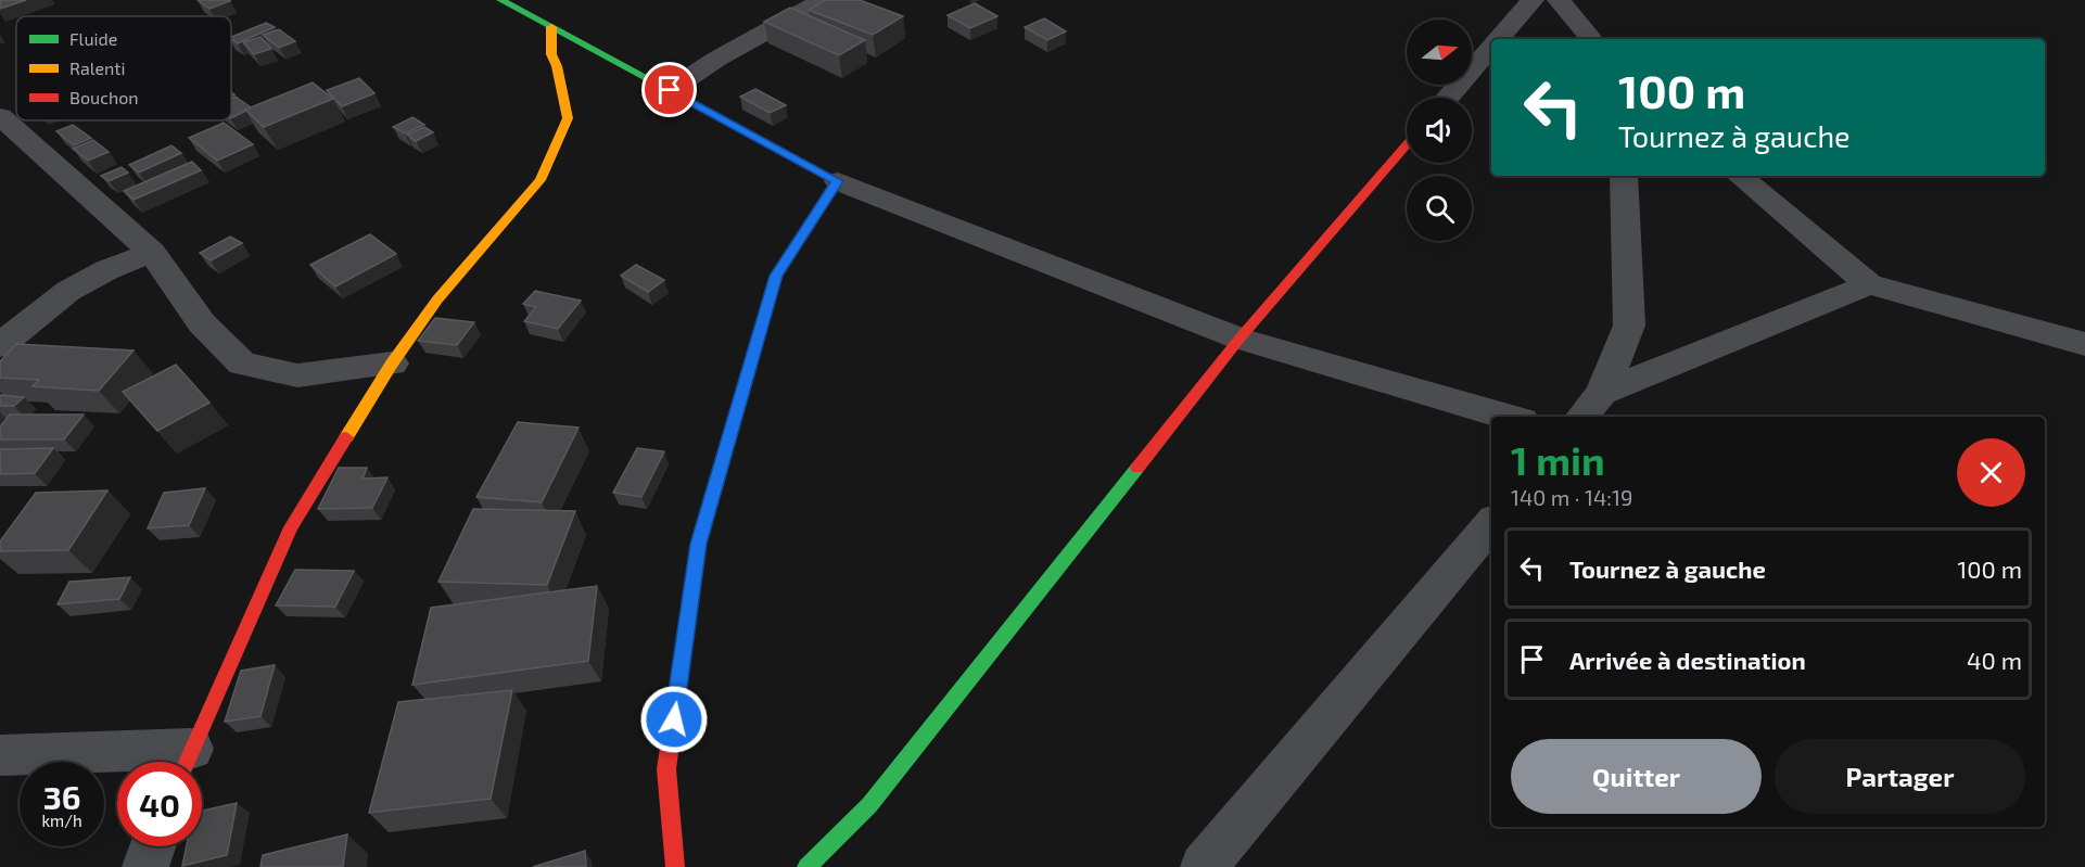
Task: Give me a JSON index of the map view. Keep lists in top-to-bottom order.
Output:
{
  "legend": ["Fluide", "Ralenti", "Bouchon"],
  "north": "right",
  "page": {
    "turn": ["100 m", "Tournez à gauche"],
    "heading": ["1 min", "140 m · 14:19"],
    "list": [
      {
        "name": "Tournez à gauche",
        "value": "100 m"
      },
      {
        "name": "Arrivée à destination",
        "value": "40 m"
      }
    ],
    "buttons": ["Quitter", "Partager"],
    "speed": "36 km/h",
    "limit": "40"
  }
}
